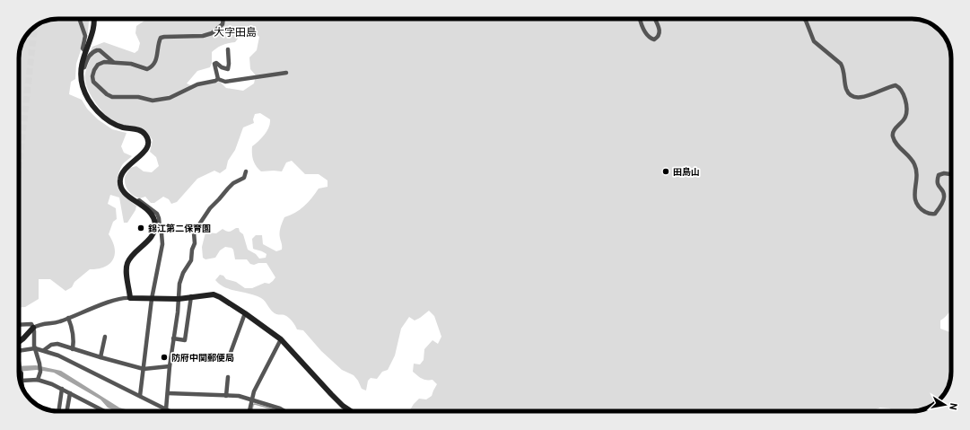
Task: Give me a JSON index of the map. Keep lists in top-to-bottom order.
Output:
{
  "districts": ["大字田島"],
  "places": ["田島山", "錦江第二保育園", "防府中関郵便局"],
  "north": "right"
}
